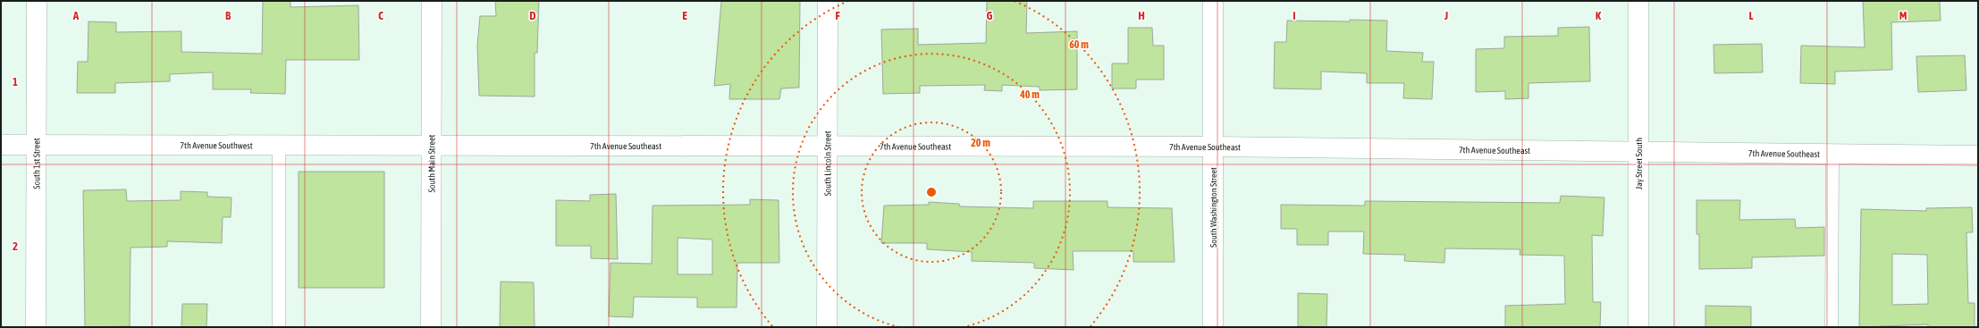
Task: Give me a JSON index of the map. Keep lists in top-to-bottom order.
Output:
{
  "streets": {
    "street": [
      "7th Avenue Southwest",
      "7th Avenue Southeast",
      "Jay Street South",
      "South 1st Street",
      "South Main Street",
      "South Lincoln Street",
      "South Washington Street"
    ]
  },
  "crossings": [
    ["7th Avenue Southwest", "7th Avenue Southeast"],
    ["7th Avenue Southwest", "South 1st Street"],
    ["7th Avenue Southwest", "South Main Street"],
    ["7th Avenue Southeast", "Jay Street South"],
    ["7th Avenue Southeast", "South Main Street"],
    ["7th Avenue Southeast", "South Lincoln Street"],
    ["7th Avenue Southeast", "South Washington Street"]
  ],
  "grid": {
    "columns": [
      "A",
      "B",
      "C",
      "D",
      "E",
      "F",
      "G",
      "H",
      "I",
      "J",
      "K",
      "L",
      "M"
    ],
    "rows": ["1", "2"]
  },
  "rings": ["60 m", "40 m", "20 m"]
}
